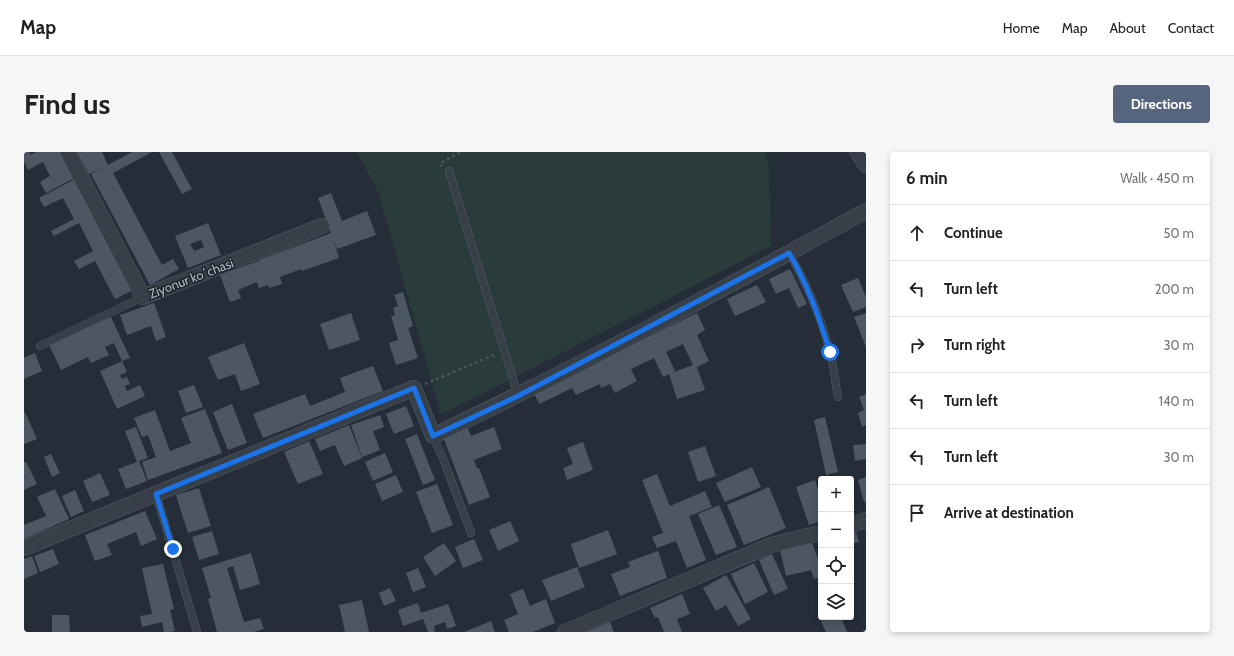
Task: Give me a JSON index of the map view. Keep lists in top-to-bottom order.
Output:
{
  "streets": {
    "street": ["Ziyonur koʻchasi"]
  },
  "page": {
    "header": "Map",
    "nav": [
      "Home",
      "Map",
      "About",
      "Contact"
    ],
    "buttons": "Directions",
    "title": "Find us",
    "heading": ["6 min", "Walk · 450 m"],
    "list": [
      ["Continue", "50 m"],
      ["Turn left", "200 m"],
      ["Turn right", "30 m"],
      ["Turn left", "140 m"],
      ["Turn left", "30 m"],
      "Arrive at destination"
    ],
    "map_buttons": ["+", "−"]
  }
}
